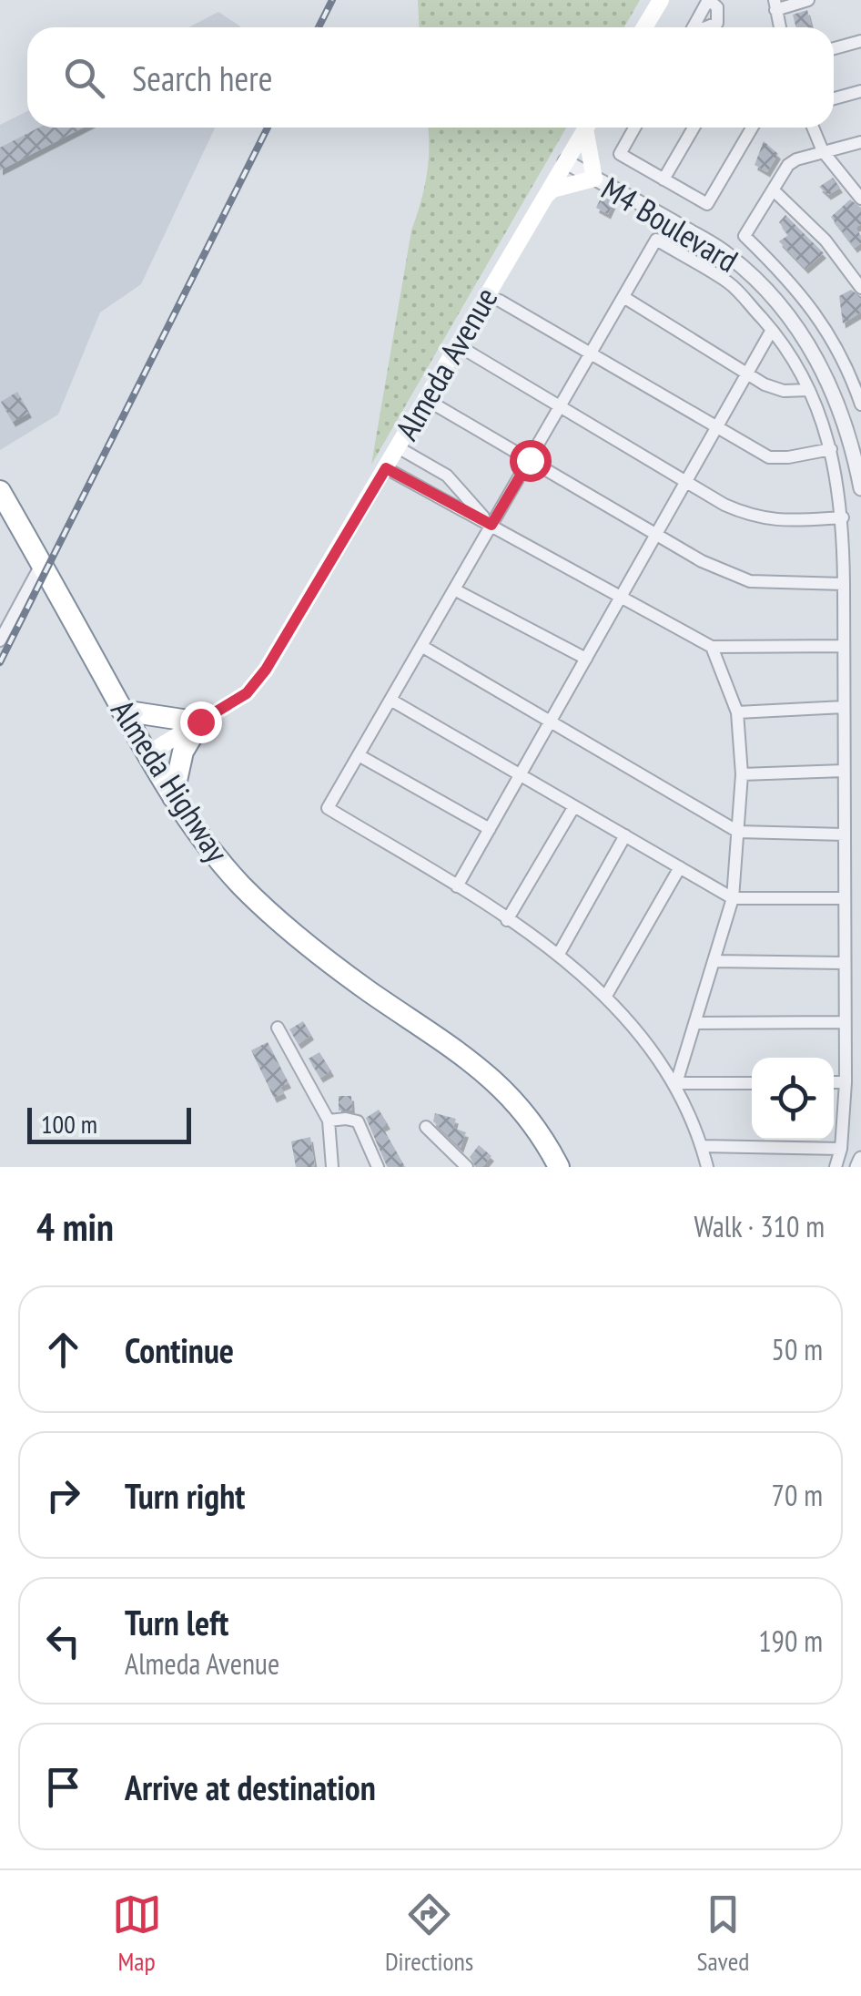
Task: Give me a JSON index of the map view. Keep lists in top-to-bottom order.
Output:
{
  "streets": {
    "highway": ["Almeda Highway"],
    "main road": ["Almeda Avenue"],
    "street": ["M4 Boulevard"]
  },
  "crossings": [
    ["M4 Boulevard", "Almeda Avenue"],
    ["Almeda Avenue", "Almeda Highway"]
  ],
  "scale_bar": "100 m",
  "page": {
    "search": "Search here",
    "scale": "100 m",
    "heading": ["4 min", "Walk · 310 m"],
    "list": [
      ["Continue", "50 m"],
      ["Turn right", "70 m"],
      ["Turn left", "Almeda Avenue", "190 m"],
      "Arrive at destination"
    ],
    "nav": ["Map", "Directions", "Saved"]
  }
}
